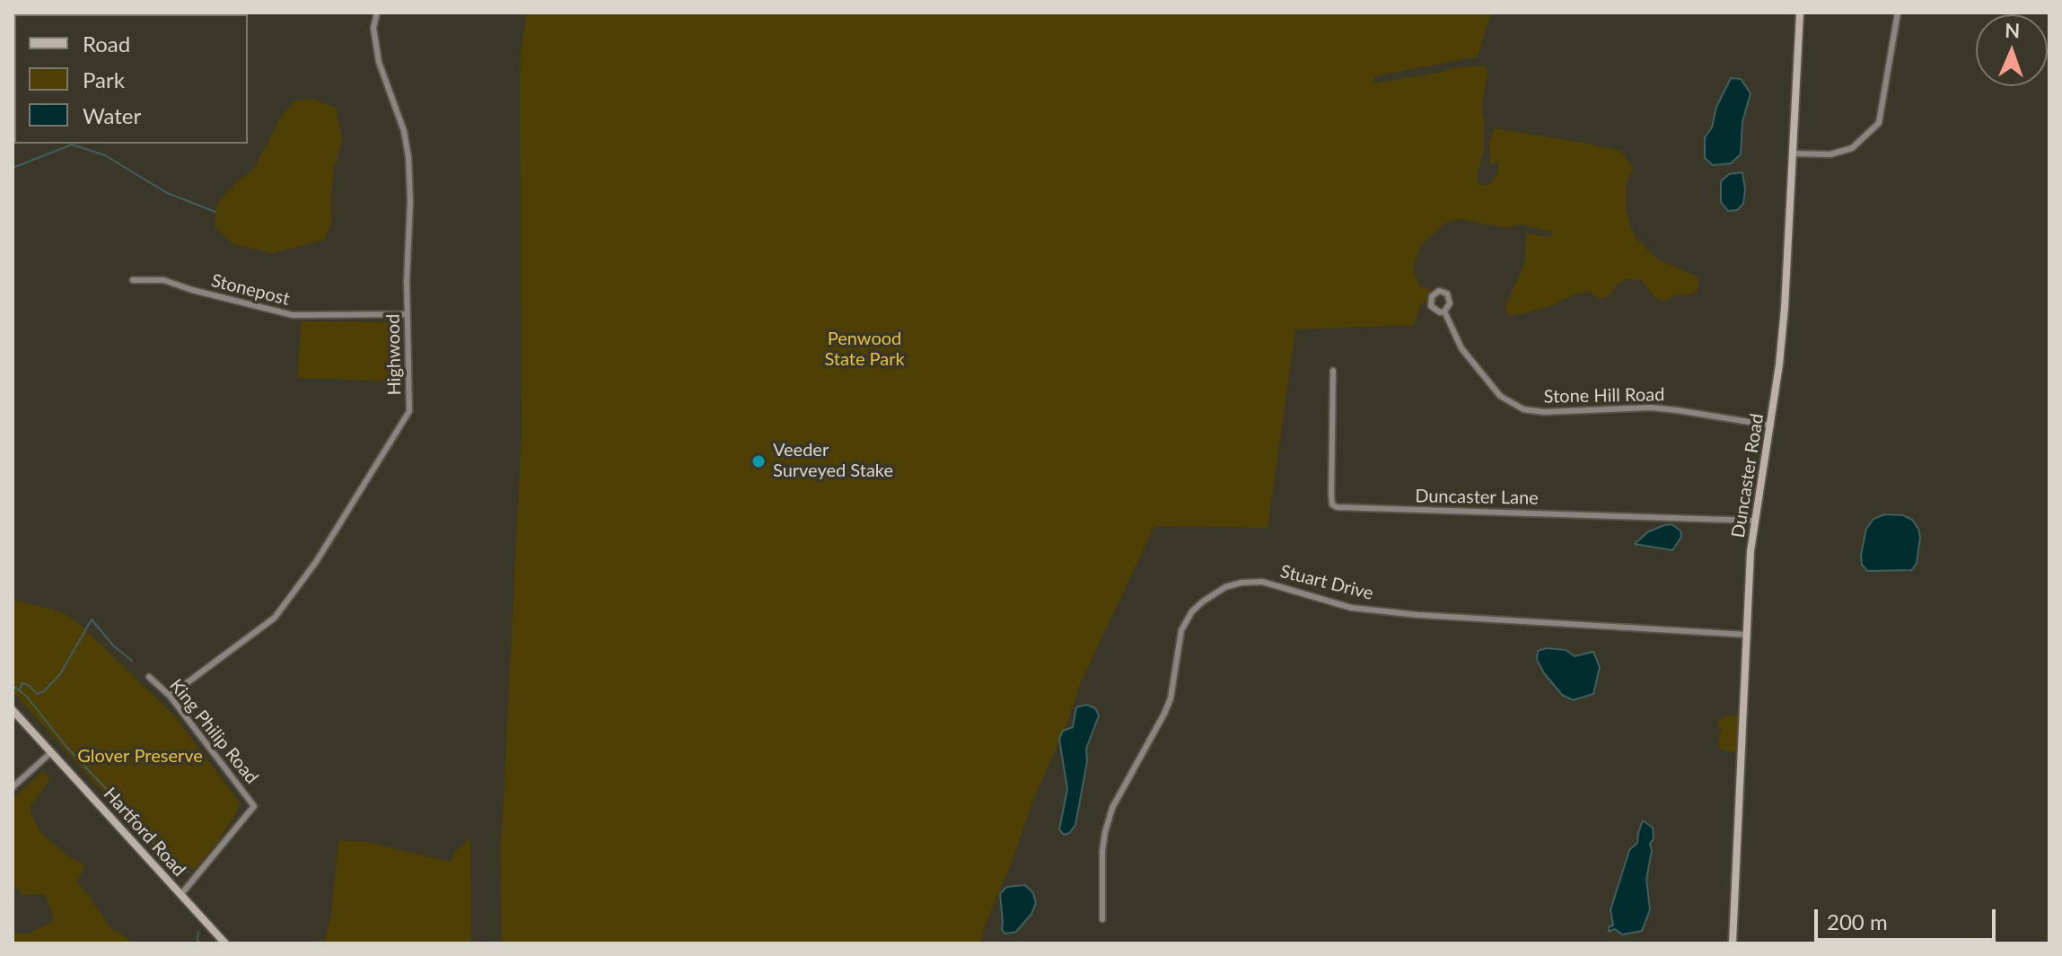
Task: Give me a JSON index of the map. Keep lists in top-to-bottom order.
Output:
{
  "streets": {
    "street": [
      "Stonepost",
      "Highwood",
      "Stone Hill Road",
      "Duncaster Road",
      "Duncaster Lane",
      "Stuart Drive",
      "King Philip Road",
      "Hartford Road"
    ]
  },
  "crossings": [
    ["Stonepost", "Highwood"],
    ["Highwood", "King Philip Road"],
    ["Stone Hill Road", "Duncaster Road"],
    ["Duncaster Road", "Duncaster Lane"],
    ["Duncaster Road", "Stuart Drive"],
    ["King Philip Road", "Hartford Road"]
  ],
  "parks": ["Penwood State Park", "Glover Preserve"],
  "places": ["Veeder Surveyed Stake"],
  "legend": ["Road", "Park", "Water"],
  "scale_bar": "200 m",
  "north": "top"
}
